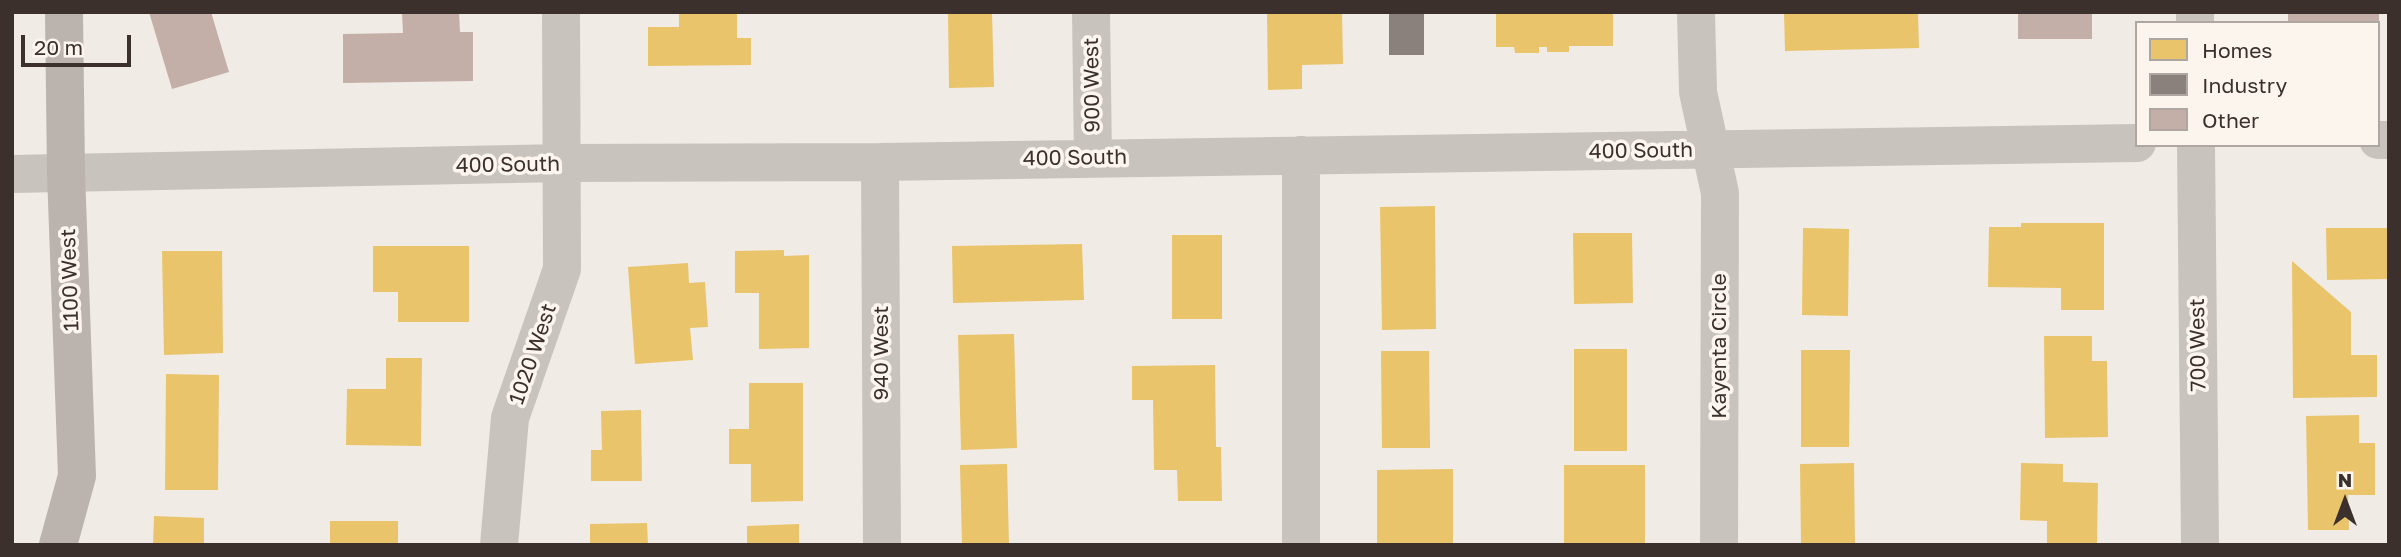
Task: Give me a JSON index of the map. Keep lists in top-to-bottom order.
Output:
{
  "streets": {
    "street": [
      "900 West",
      "400 South",
      "1100 West",
      "700 West",
      "Kayenta Circle",
      "940 West",
      "1020 West"
    ]
  },
  "crossings": [
    ["900 West", "400 South"],
    ["400 South", "1100 West"],
    ["400 South", "Kayenta Circle"],
    ["400 South", "940 West"],
    ["400 South", "1020 West"]
  ],
  "legend": ["Homes", "Industry", "Other"],
  "scale_bar": "20 m",
  "north": "top"
}
